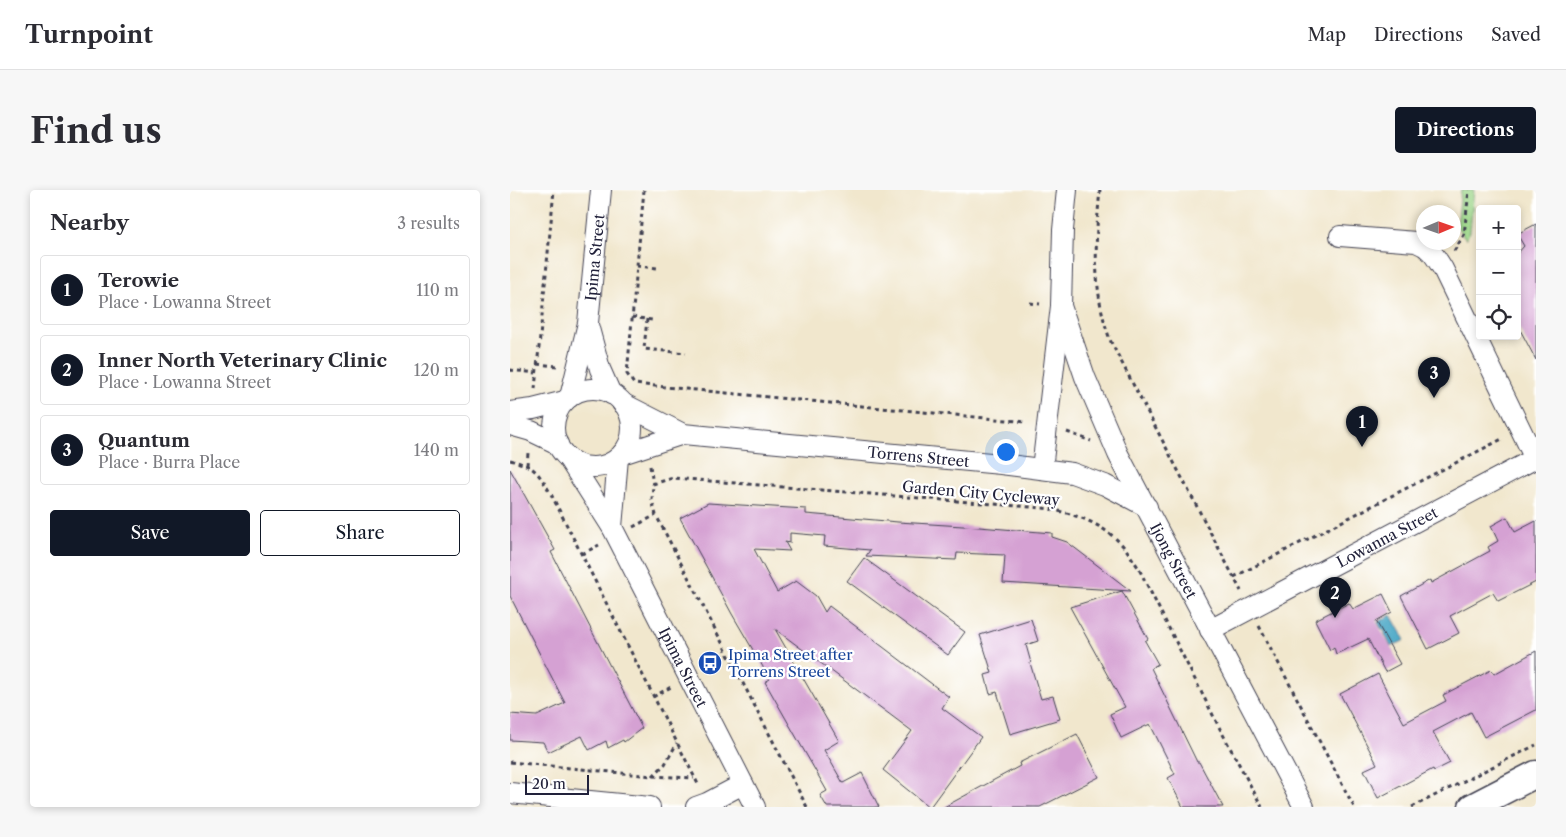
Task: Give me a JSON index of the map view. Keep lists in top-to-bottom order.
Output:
{
  "streets": {
    "street": [
      "Ipima Street",
      "Torrens Street",
      "Lowanna Street",
      "Ijong Street"
    ],
    "path": ["Garden City Cycleway"]
  },
  "crossings": [
    ["Ipima Street", "Torrens Street"],
    ["Torrens Street", "Ijong Street"],
    ["Lowanna Street", "Ijong Street"]
  ],
  "places": {
    "bus stop": ["Ipima Street after Torrens Street"]
  },
  "scale_bar": "20 m",
  "north": "right",
  "page": {
    "header": "Turnpoint",
    "nav": ["Map", "Directions", "Saved"],
    "buttons": [
      "Directions",
      ["Save", "Share"]
    ],
    "title": "Find us",
    "heading": ["Nearby", "3 results"],
    "map_buttons": ["+", "−"],
    "list": [
      {
        "mark": "1",
        "name": "Terowie",
        "note": "Place · Lowanna Street",
        "value": "110 m"
      },
      {
        "mark": "2",
        "name": "Inner North Veterinary Clinic",
        "note": "Place · Lowanna Street",
        "value": "120 m"
      },
      {
        "mark": "3",
        "name": "Quantum",
        "note": "Place · Burra Place",
        "value": "140 m"
      }
    ],
    "pins": ["3", "1", "2"],
    "scale": "20 m"
  }
}
